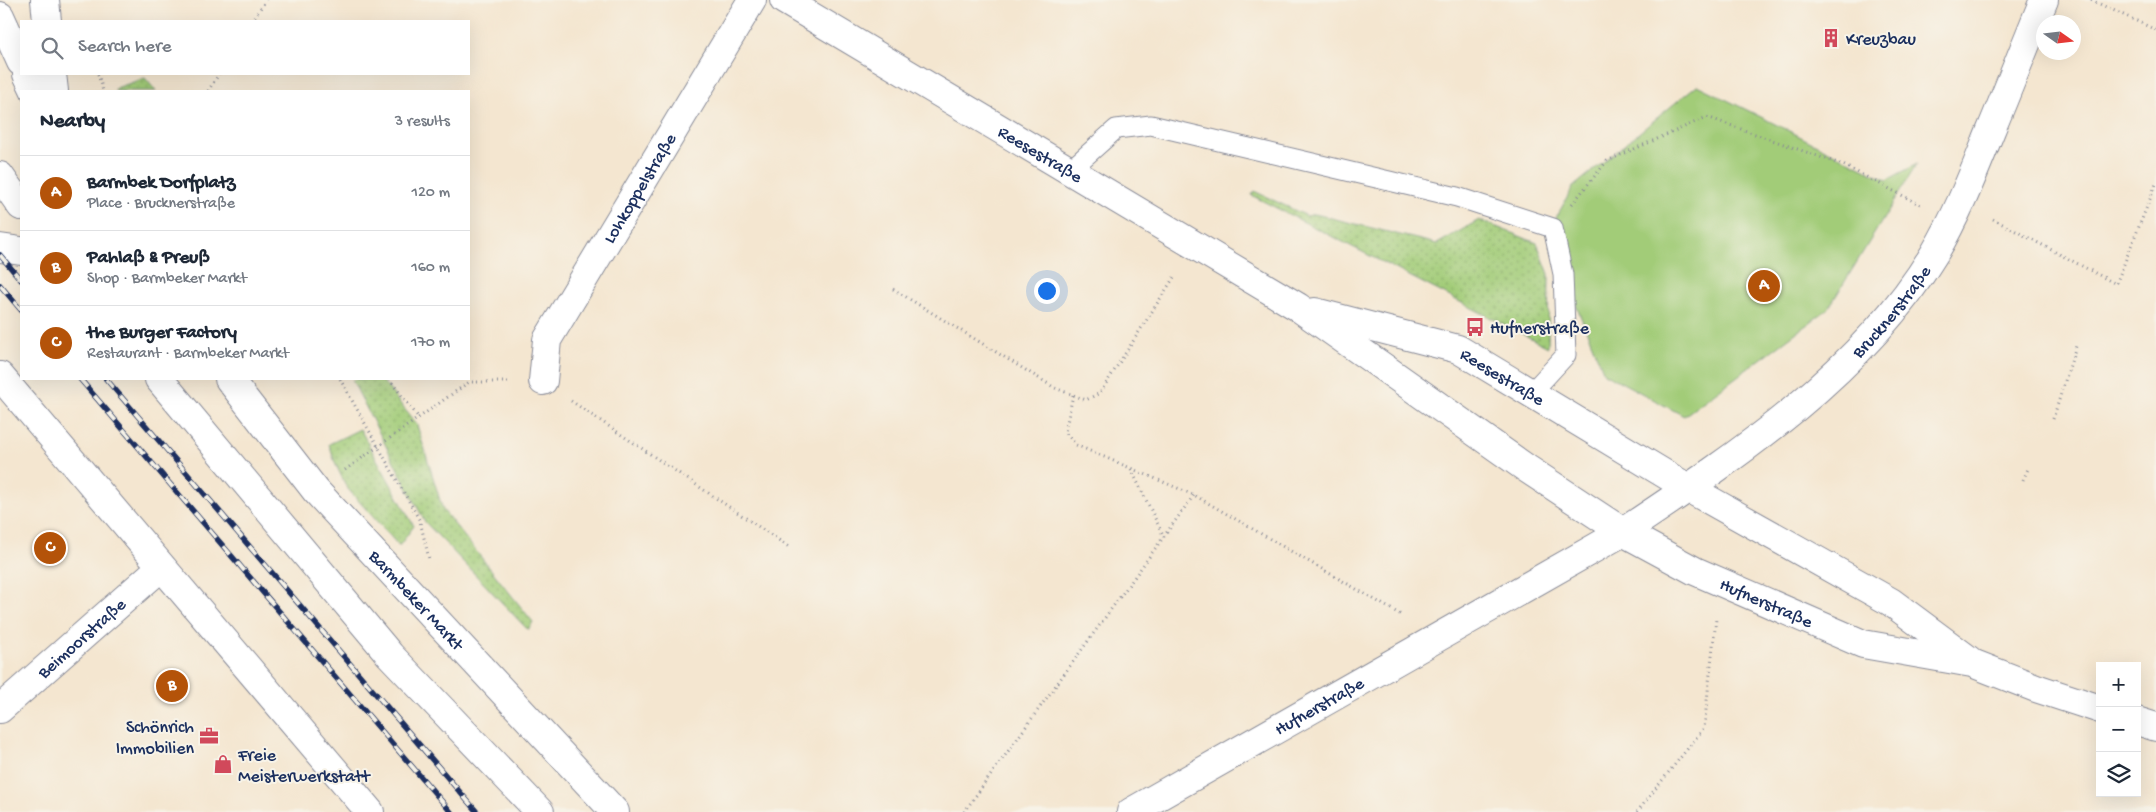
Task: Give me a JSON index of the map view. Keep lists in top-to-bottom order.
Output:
{
  "streets": {
    "main road": [
      "Reesestraße",
      "Lohkoppelstraße",
      "Brucknerstraße",
      "Barmbeker Markt",
      "Hufnerstraße",
      "Beimoorstraße"
    ]
  },
  "crossings": [
    ["Reesestraße", "Brucknerstraße"],
    ["Reesestraße", "Hufnerstraße"],
    ["Brucknerstraße", "Hufnerstraße"]
  ],
  "places": {
    "building": ["Kreuzbau"],
    "bus stop": ["Hufnerstraße"],
    "office": ["Schönrich Immobilien"],
    "shop": ["Freie Meisterwerkstatt"]
  },
  "north": "right",
  "page": {
    "search": "Search here",
    "heading": ["Nearby", "3 results"],
    "list": [
      {
        "mark": "A",
        "name": "Barmbek Dorfplatz",
        "note": "Place · Brucknerstraße",
        "value": "120 m"
      },
      {
        "mark": "B",
        "name": "Pahlaß & Preuß",
        "note": "Shop · Barmbeker Markt",
        "value": "160 m"
      },
      {
        "mark": "C",
        "name": "the Burger Factory",
        "note": "Restaurant · Barmbeker Markt",
        "value": "170 m"
      }
    ],
    "pins": ["A", "C", "B"],
    "map_buttons": ["+", "−"]
  }
}
